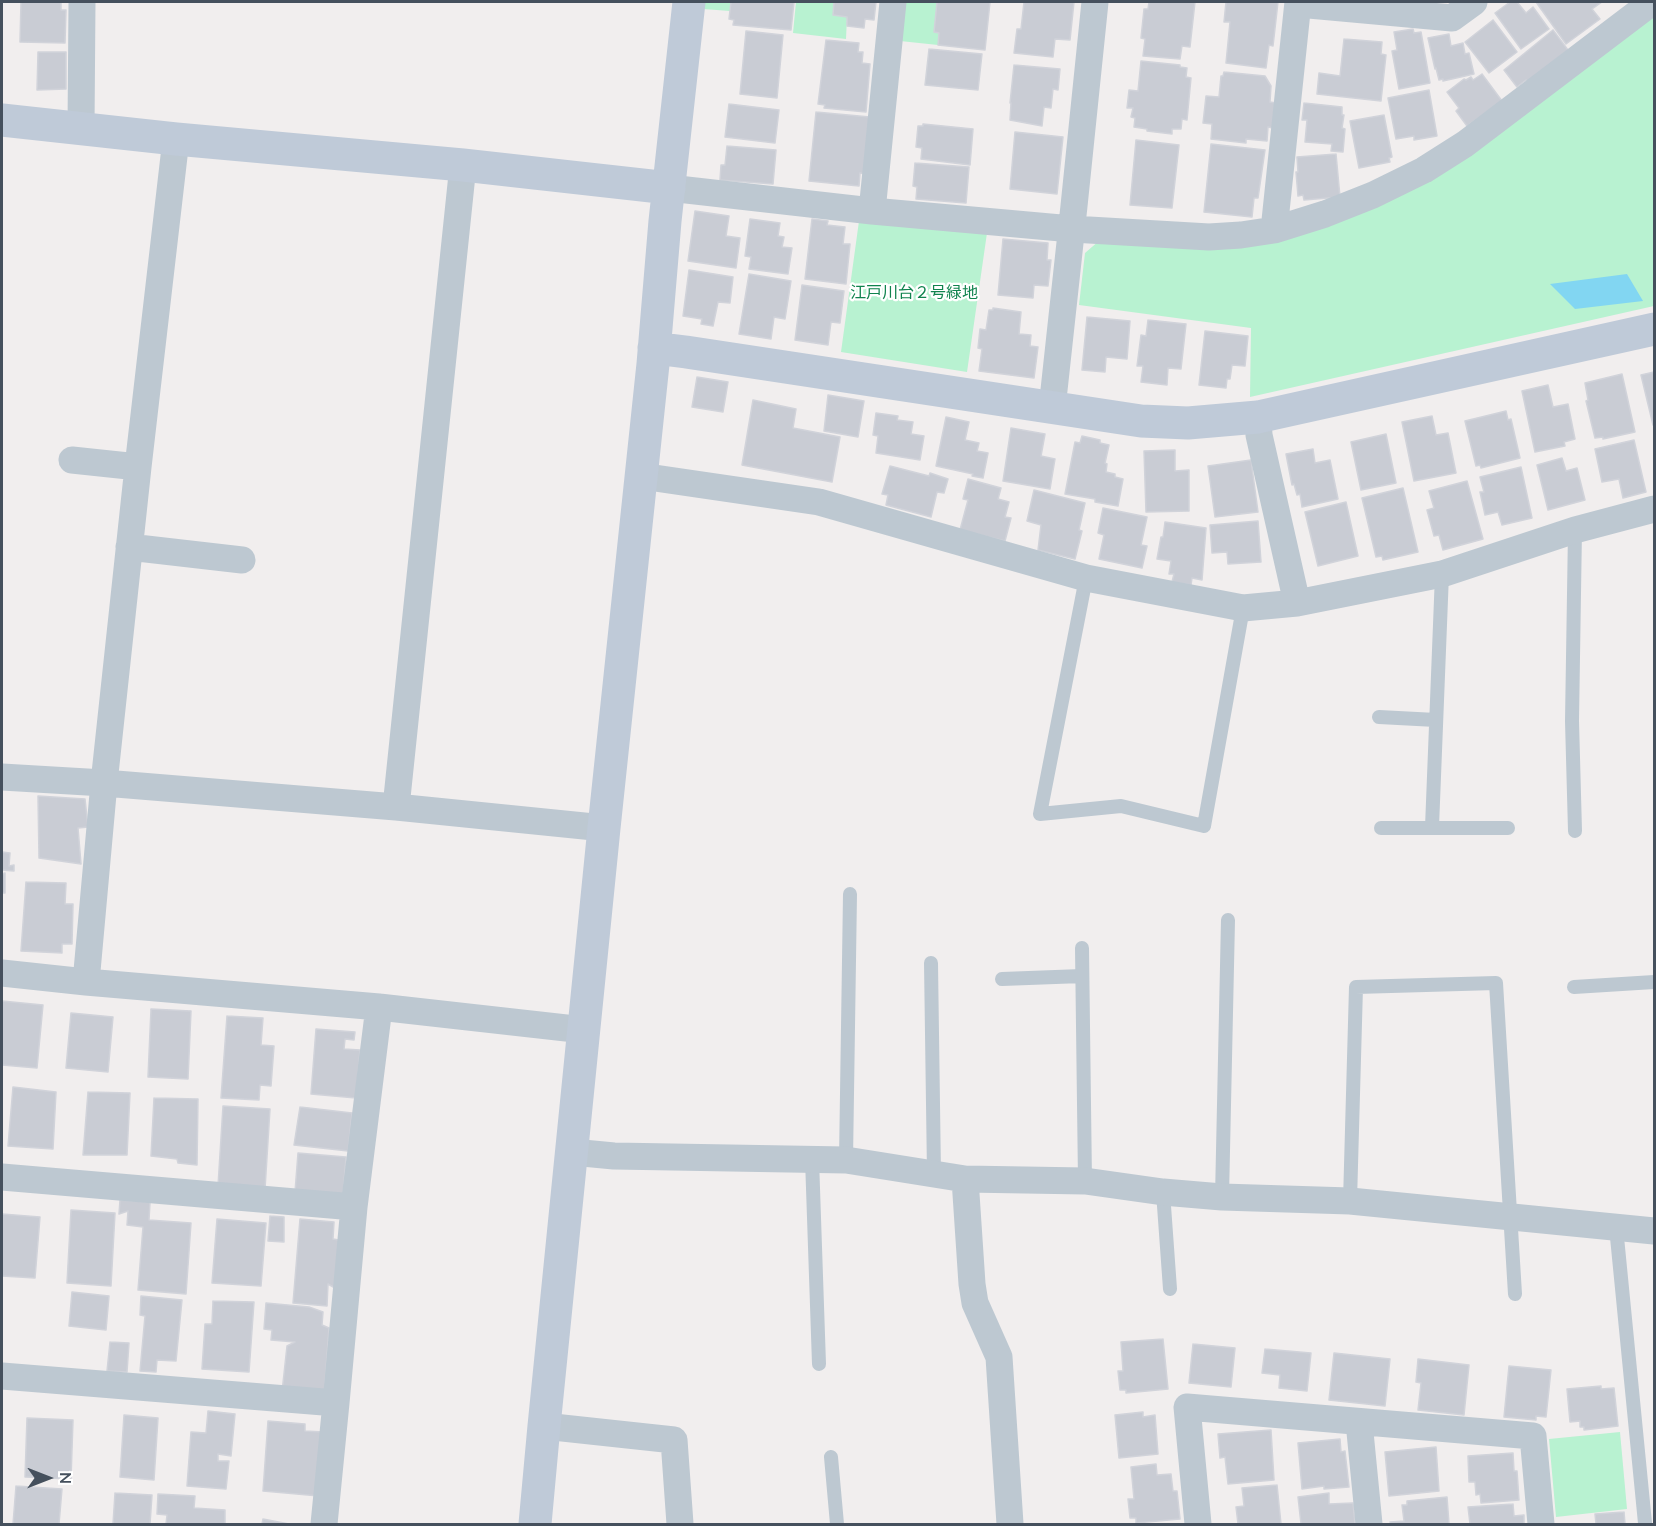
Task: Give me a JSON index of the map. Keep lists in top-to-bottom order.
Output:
{
  "parks": ["江戸川台２号緑地"],
  "north": "right"
}
